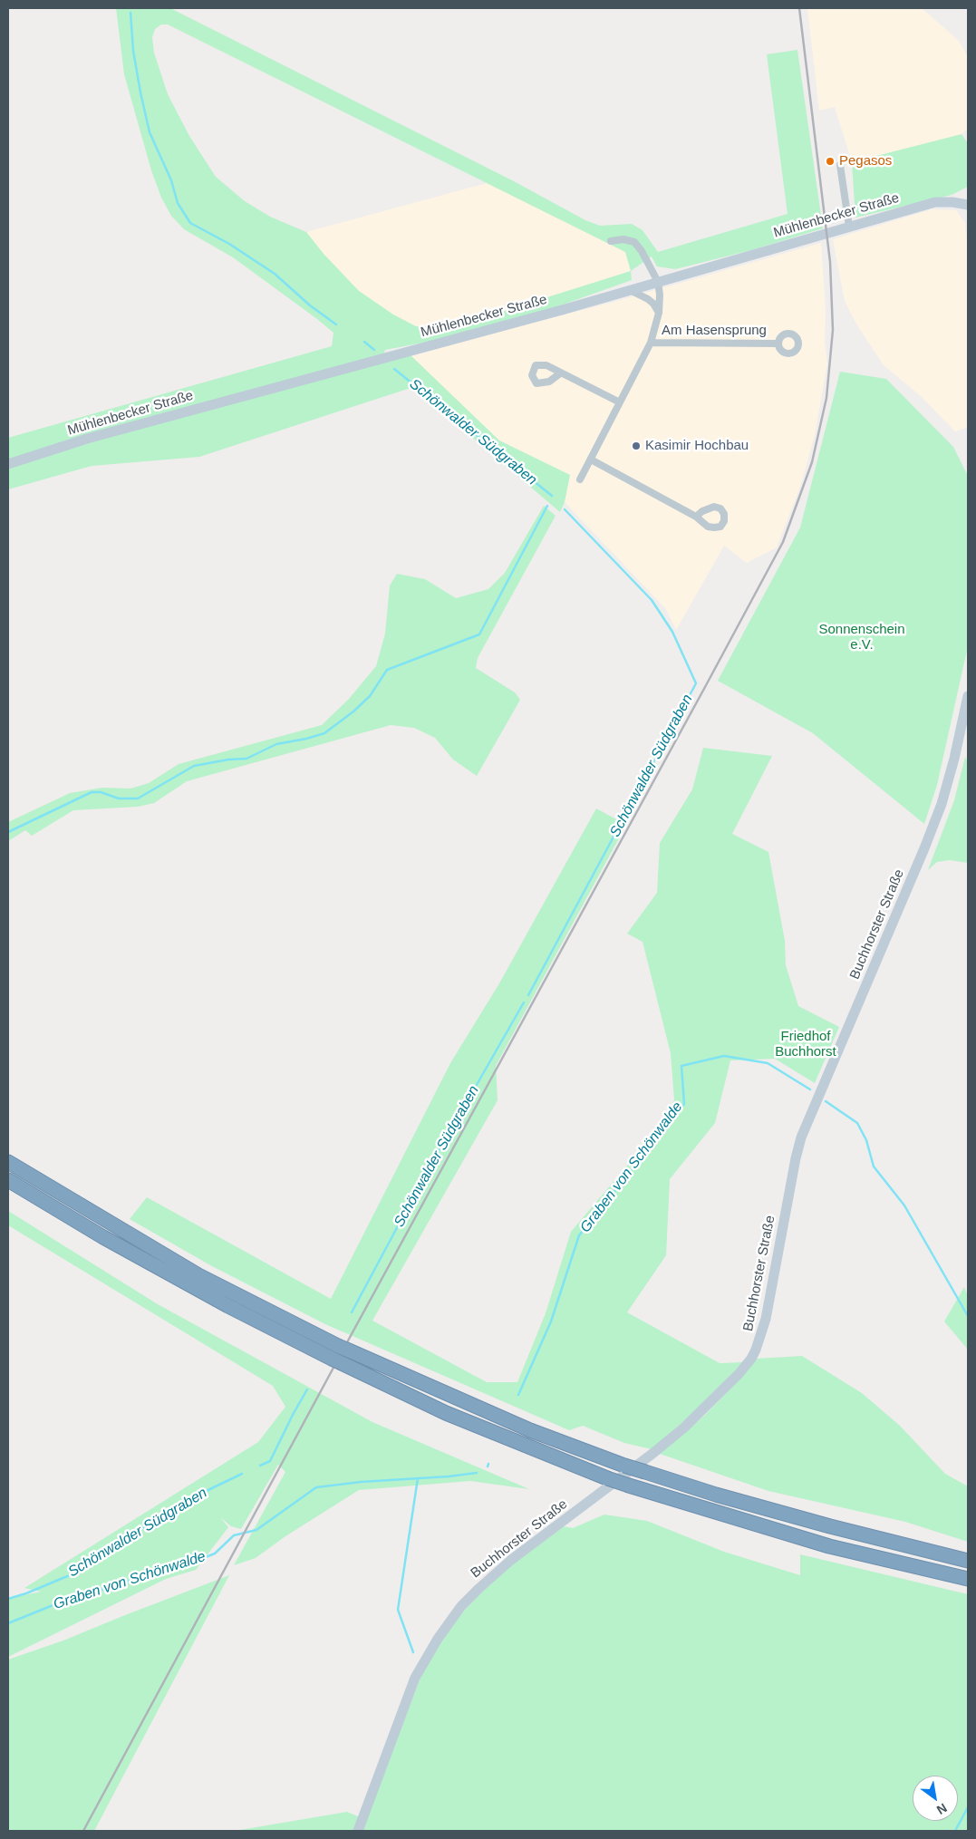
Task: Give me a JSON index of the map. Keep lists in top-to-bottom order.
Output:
{
  "streets": {
    "main road": ["Mühlenbecker Straße", "Buchhorster Straße"],
    "street": ["Am Hasensprung"]
  },
  "crossings": [
    ["Mühlenbecker Straße", "Am Hasensprung"]
  ],
  "water": ["Schönwalder Südgraben", "Graben von Schönwalde"],
  "parks": ["Sonnenschein e.V.", "Friedhof Buchhorst"],
  "places": ["Pegasos", "Kasimir Hochbau"],
  "north": "bottom right"
}
